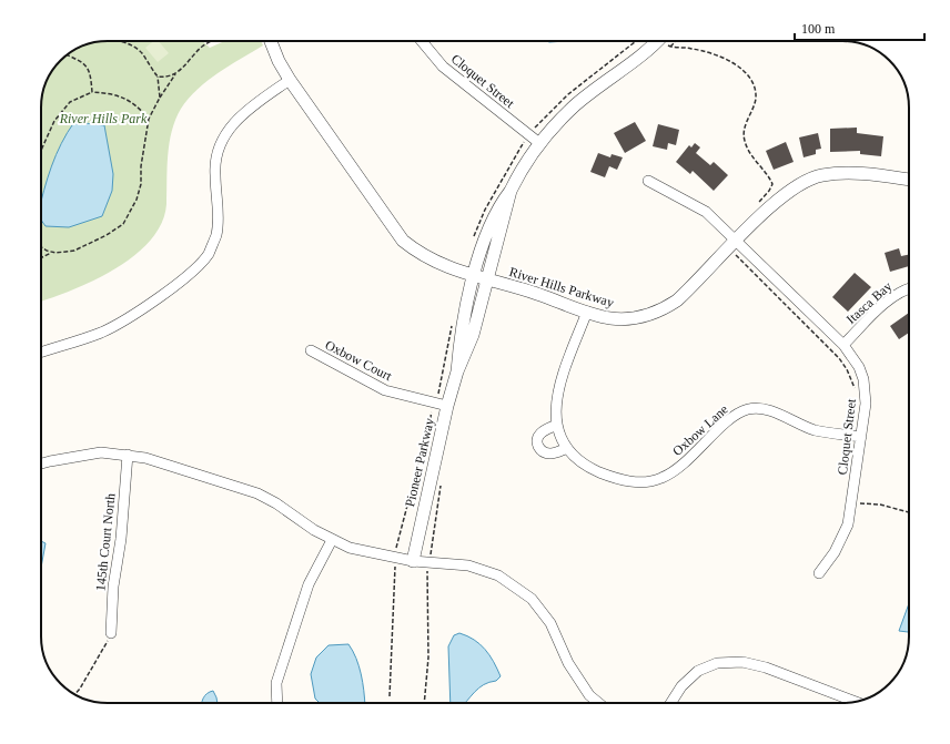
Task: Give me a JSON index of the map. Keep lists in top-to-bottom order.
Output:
{
  "streets": {
    "street": [
      "Cloquet Street",
      "River Hills Parkway",
      "Itasca Bay",
      "Oxbow Court",
      "Oxbow Lane",
      "Pioneer Parkway",
      "145th Court North"
    ]
  },
  "crossings": [
    ["Cloquet Street", "River Hills Parkway"],
    ["Cloquet Street", "Itasca Bay"],
    ["Cloquet Street", "Oxbow Lane"],
    ["Cloquet Street", "Pioneer Parkway"],
    ["River Hills Parkway", "Oxbow Lane"],
    ["River Hills Parkway", "Pioneer Parkway"],
    ["Oxbow Court", "Pioneer Parkway"]
  ],
  "parks": ["River Hills Park"],
  "scale_bar": "100 m"
}
